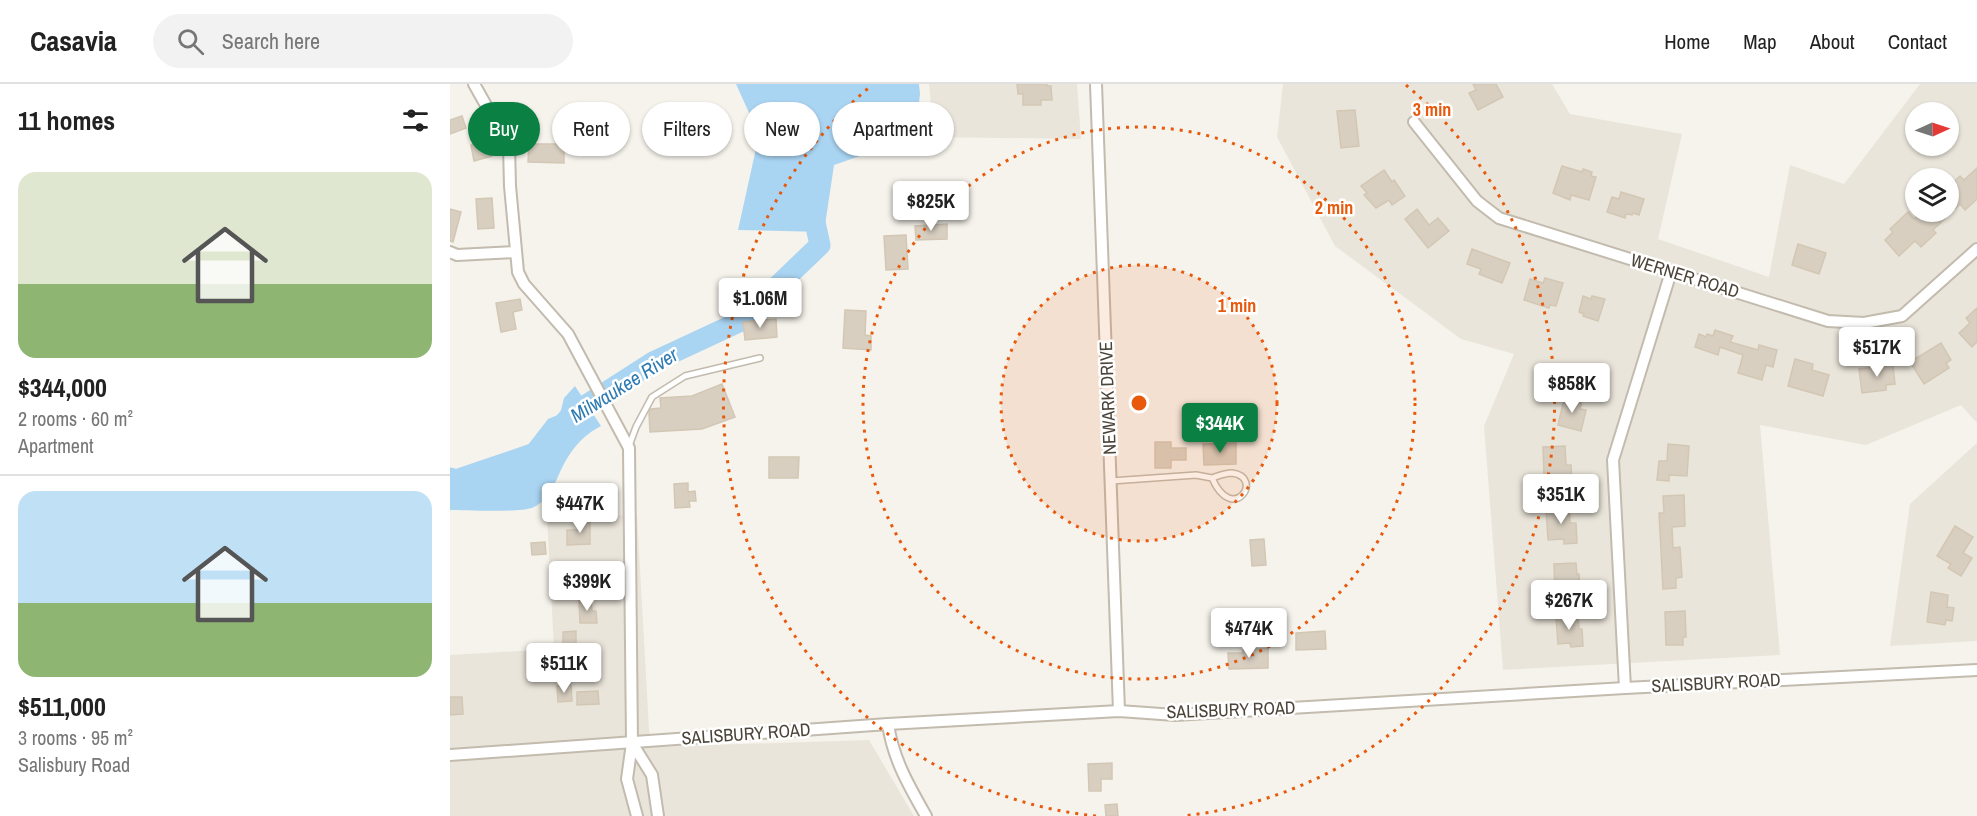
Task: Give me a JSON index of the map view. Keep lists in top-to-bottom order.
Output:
{
  "streets": {
    "street": ["WERNER ROAD", "NEWARK DRIVE", "SALISBURY ROAD"]
  },
  "crossings": [
    ["NEWARK DRIVE", "SALISBURY ROAD"]
  ],
  "water": ["Milwaukee River"],
  "north": "right",
  "page": {
    "header": "Casavia",
    "search": "Search here",
    "nav": [
      "Home",
      "Map",
      "About",
      "Contact"
    ],
    "heading": "11 homes",
    "chip": [
      "Buy",
      "Rent",
      "Filters",
      "New",
      "Apartment"
    ],
    "list": [
      {
        "name": "$344,000",
        "note": "2 rooms · 60 m² · Apartment"
      },
      {
        "name": "$511,000",
        "note": "3 rooms · 95 m² · Salisbury Road"
      }
    ],
    "price": [
      "$825K",
      "$1.06M",
      "$517K",
      "$858K",
      "$344K",
      "$351K",
      "$447K",
      "$399K",
      "$267K",
      "$474K",
      "$511K"
    ]
  },
  "rings": ["3 min", "2 min", "1 min"]
}
